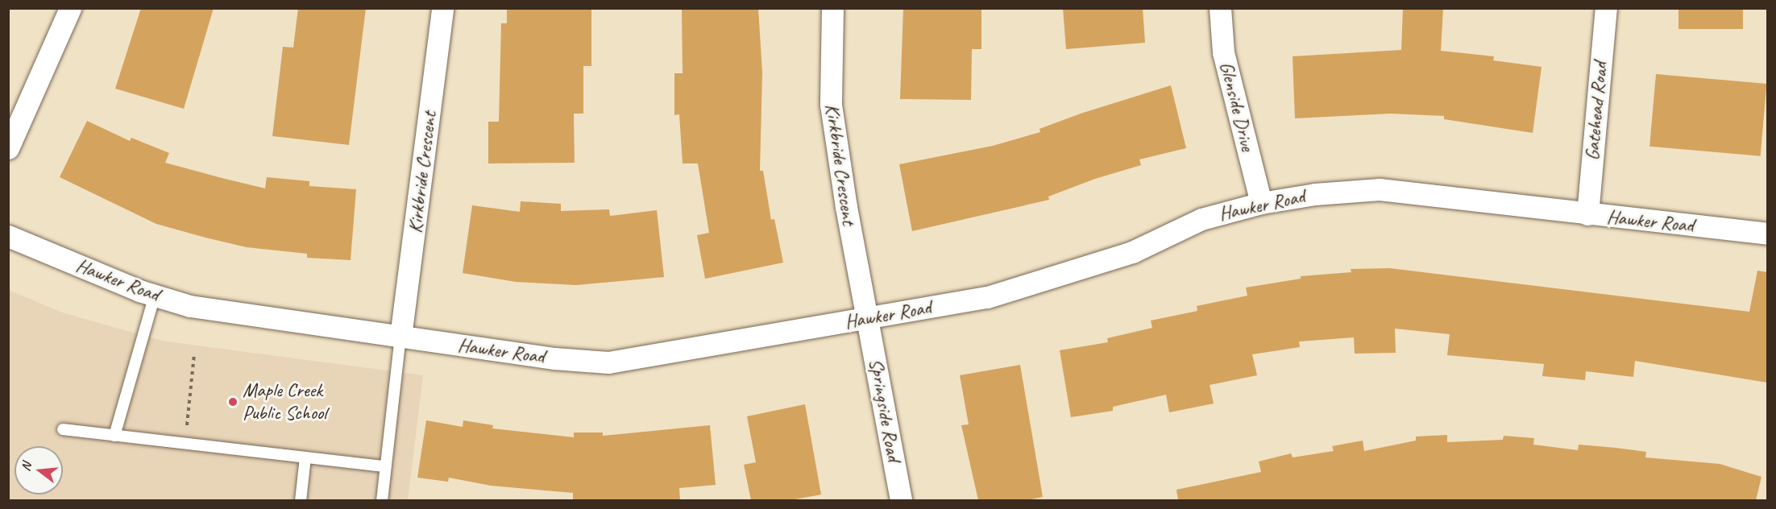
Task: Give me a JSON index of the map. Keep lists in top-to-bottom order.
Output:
{
  "streets": {
    "street": [
      "Glenside Drive",
      "Gatehead Road",
      "Kirkbride Crescent",
      "Hawker Road",
      "Springside Road"
    ]
  },
  "crossings": [
    ["Glenside Drive", "Hawker Road"],
    ["Gatehead Road", "Hawker Road"],
    ["Kirkbride Crescent", "Hawker Road"],
    ["Kirkbride Crescent", "Springside Road"],
    ["Hawker Road", "Springside Road"]
  ],
  "places": ["Maple Creek Public School"],
  "north": "left"
}
